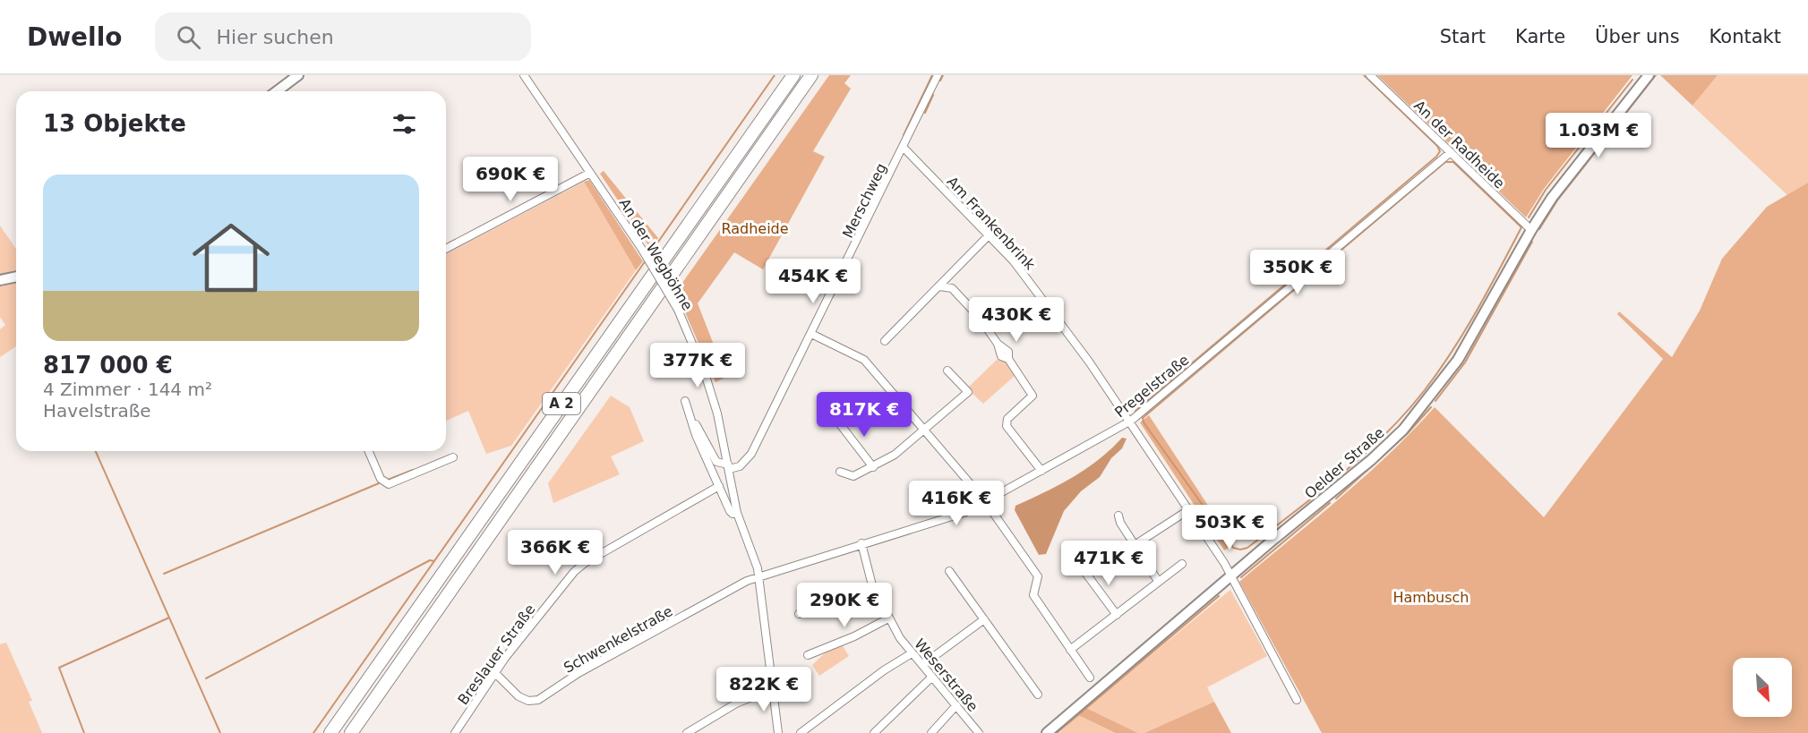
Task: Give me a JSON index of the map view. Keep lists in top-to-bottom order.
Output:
{
  "streets": {
    "highway": ["A 2"],
    "street": [
      "An der Radheide",
      "Merschweg",
      "Am Frankenbrink",
      "An der Wegböhne",
      "Pregelstraße",
      "Oelder Straße",
      "Schwenkelstraße",
      "Breslauer Straße",
      "Weserstraße"
    ]
  },
  "crossings": [
    ["An der Radheide", "Pregelstraße"],
    ["An der Radheide", "Oelder Straße"],
    ["Merschweg", "Am Frankenbrink"],
    ["Merschweg", "An der Wegböhne"],
    ["Am Frankenbrink", "Pregelstraße"],
    ["Am Frankenbrink", "Oelder Straße"],
    ["An der Wegböhne", "Pregelstraße"],
    ["An der Wegböhne", "Schwenkelstraße"],
    ["An der Wegböhne", "Breslauer Straße"],
    ["Pregelstraße", "Schwenkelstraße"],
    ["Pregelstraße", "Weserstraße"],
    ["Schwenkelstraße", "Breslauer Straße"]
  ],
  "parks": ["Radheide", "Hambusch"],
  "north": "bottom right",
  "page": {
    "header": "Dwello",
    "search": "Hier suchen",
    "nav": [
      "Start",
      "Karte",
      "Über uns",
      "Kontakt"
    ],
    "heading": "13 Objekte",
    "price": [
      "1.03M €",
      "690K €",
      "350K €",
      "454K €",
      "430K €",
      "377K €",
      "817K €",
      "416K €",
      "503K €",
      "366K €",
      "471K €",
      "290K €",
      "822K €"
    ],
    "list": [
      {
        "name": "817 000 €",
        "note": "4 Zimmer · 144 m² · Havelstraße"
      }
    ]
  }
}
